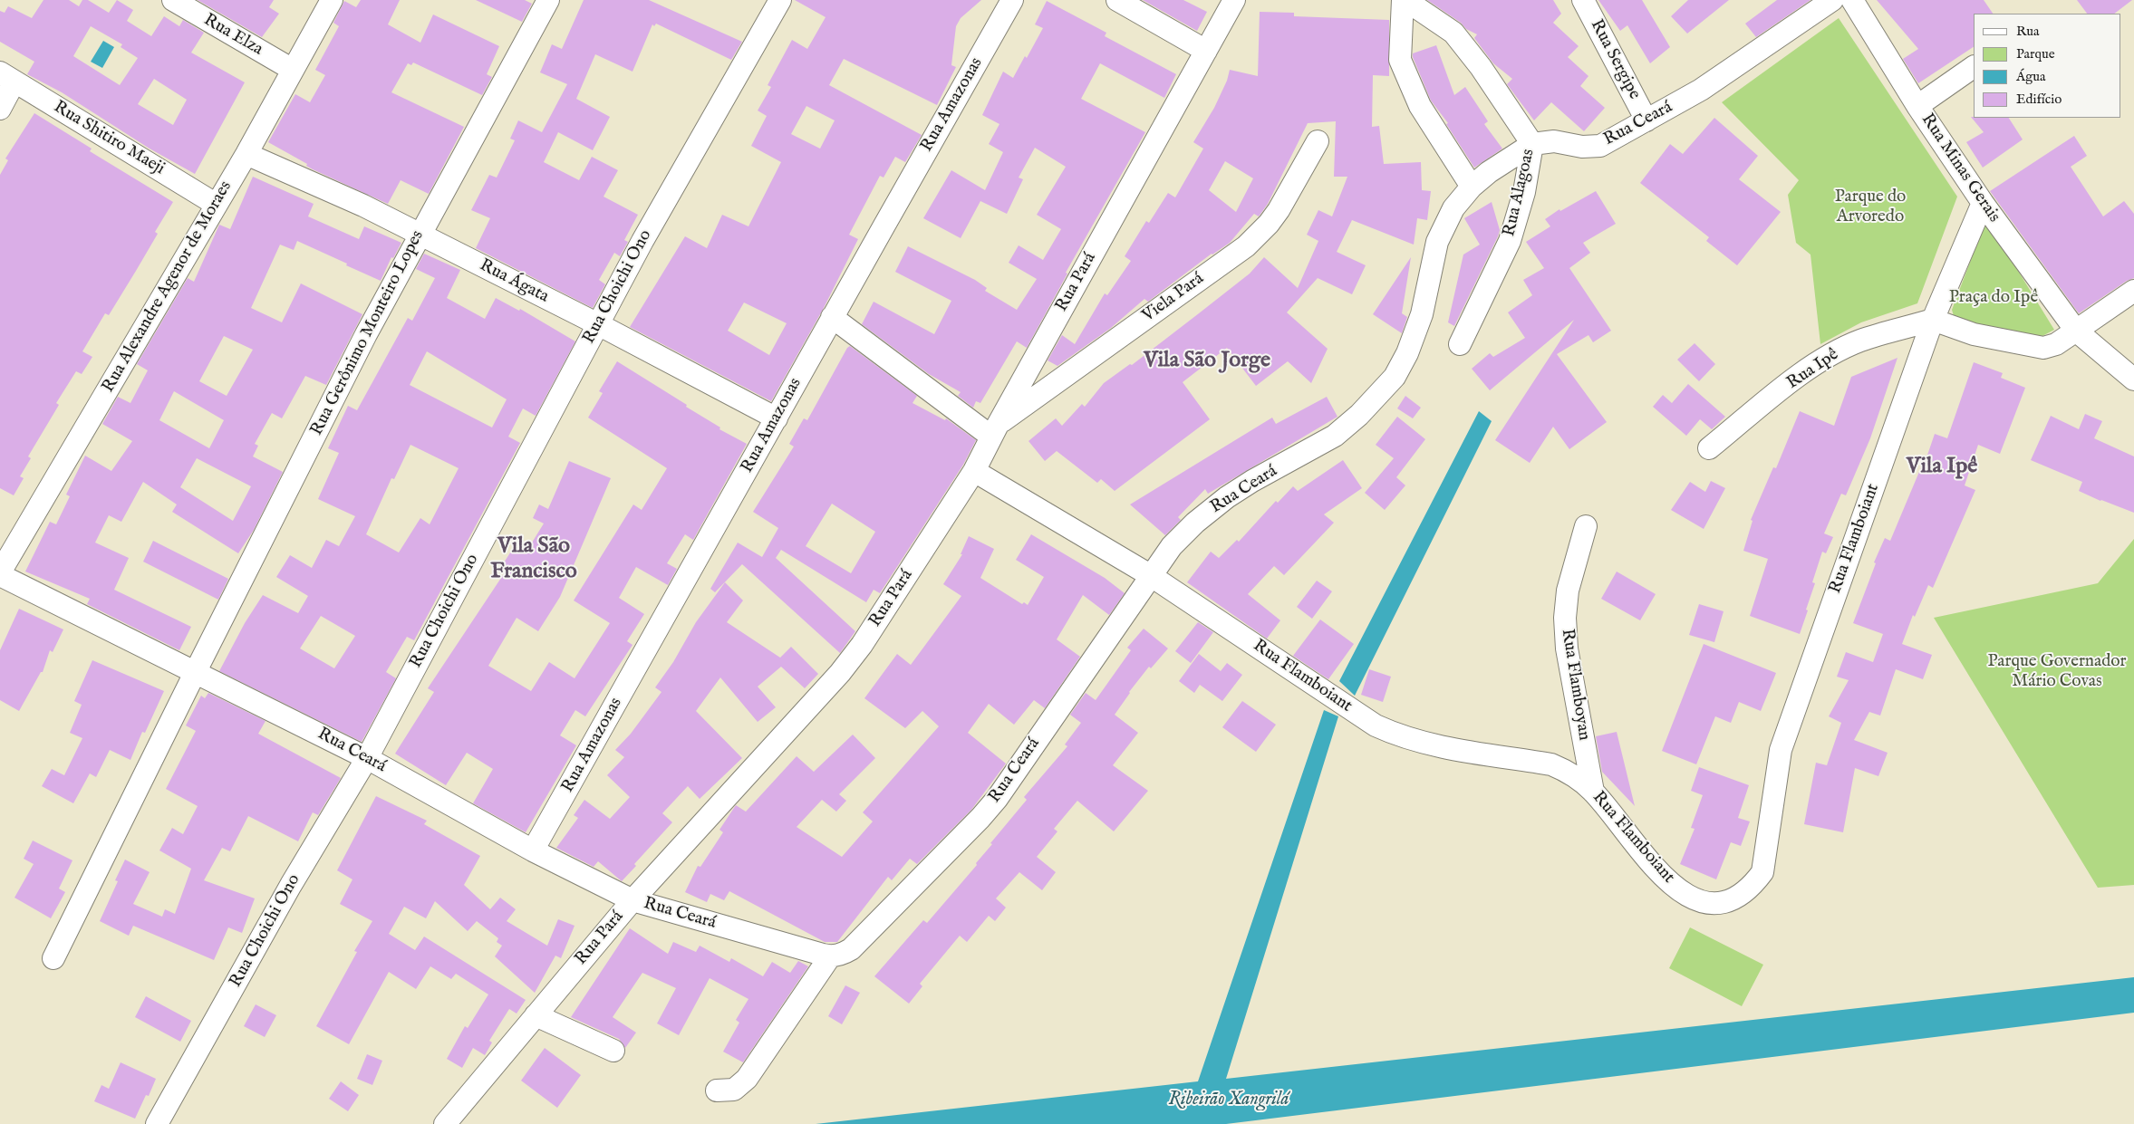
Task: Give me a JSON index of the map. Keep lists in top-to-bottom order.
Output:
{
  "streets": {
    "street": [
      "Rua Elza",
      "Rua Sergipe",
      "Rua Amazonas",
      "Rua Ceará",
      "Rua Shitiro Maeji",
      "Rua Minas Gerais",
      "Rua Alagoas",
      "Rua Ágata",
      "Rua Pará",
      "Rua Alexandre Agenor de Moraes",
      "Rua Choichi Ono",
      "Viela Pará",
      "Rua Gerônimo Monteiro Lopes",
      "Rua Ipê",
      "Rua Flamboiant",
      "Rua Flamboyan"
    ]
  },
  "crossings": [
    ["Rua Elza", "Rua Alexandre Agenor de Moraes"],
    ["Rua Sergipe", "Rua Ceará"],
    ["Rua Amazonas", "Rua Ceará"],
    ["Rua Amazonas", "Rua Ágata"],
    ["Rua Ceará", "Rua Alagoas"],
    ["Rua Ceará", "Rua Pará"],
    ["Rua Ceará", "Rua Alexandre Agenor de Moraes"],
    ["Rua Ceará", "Rua Choichi Ono"],
    ["Rua Ceará", "Rua Gerônimo Monteiro Lopes"],
    ["Rua Ceará", "Rua Flamboiant"],
    ["Rua Shitiro Maeji", "Rua Alexandre Agenor de Moraes"],
    ["Rua Minas Gerais", "Rua Flamboiant"],
    ["Rua Ágata", "Rua Alexandre Agenor de Moraes"],
    ["Rua Ágata", "Rua Choichi Ono"],
    ["Rua Ágata", "Rua Gerônimo Monteiro Lopes"],
    ["Rua Pará", "Viela Pará"],
    ["Rua Pará", "Rua Flamboiant"],
    ["Rua Ipê", "Rua Flamboiant"],
    ["Rua Flamboiant", "Rua Flamboyan"]
  ],
  "districts": ["Vila São Jorge", "Vila Ipê", "Vila São Francisco"],
  "water": ["Ribeirão Xangrilá"],
  "parks": ["Parque do Arvoredo", "Praça do Ipê", "Parque Governador Mário Covas"],
  "legend": [
    "Rua",
    "Parque",
    "Água",
    "Edifício"
  ]
}
